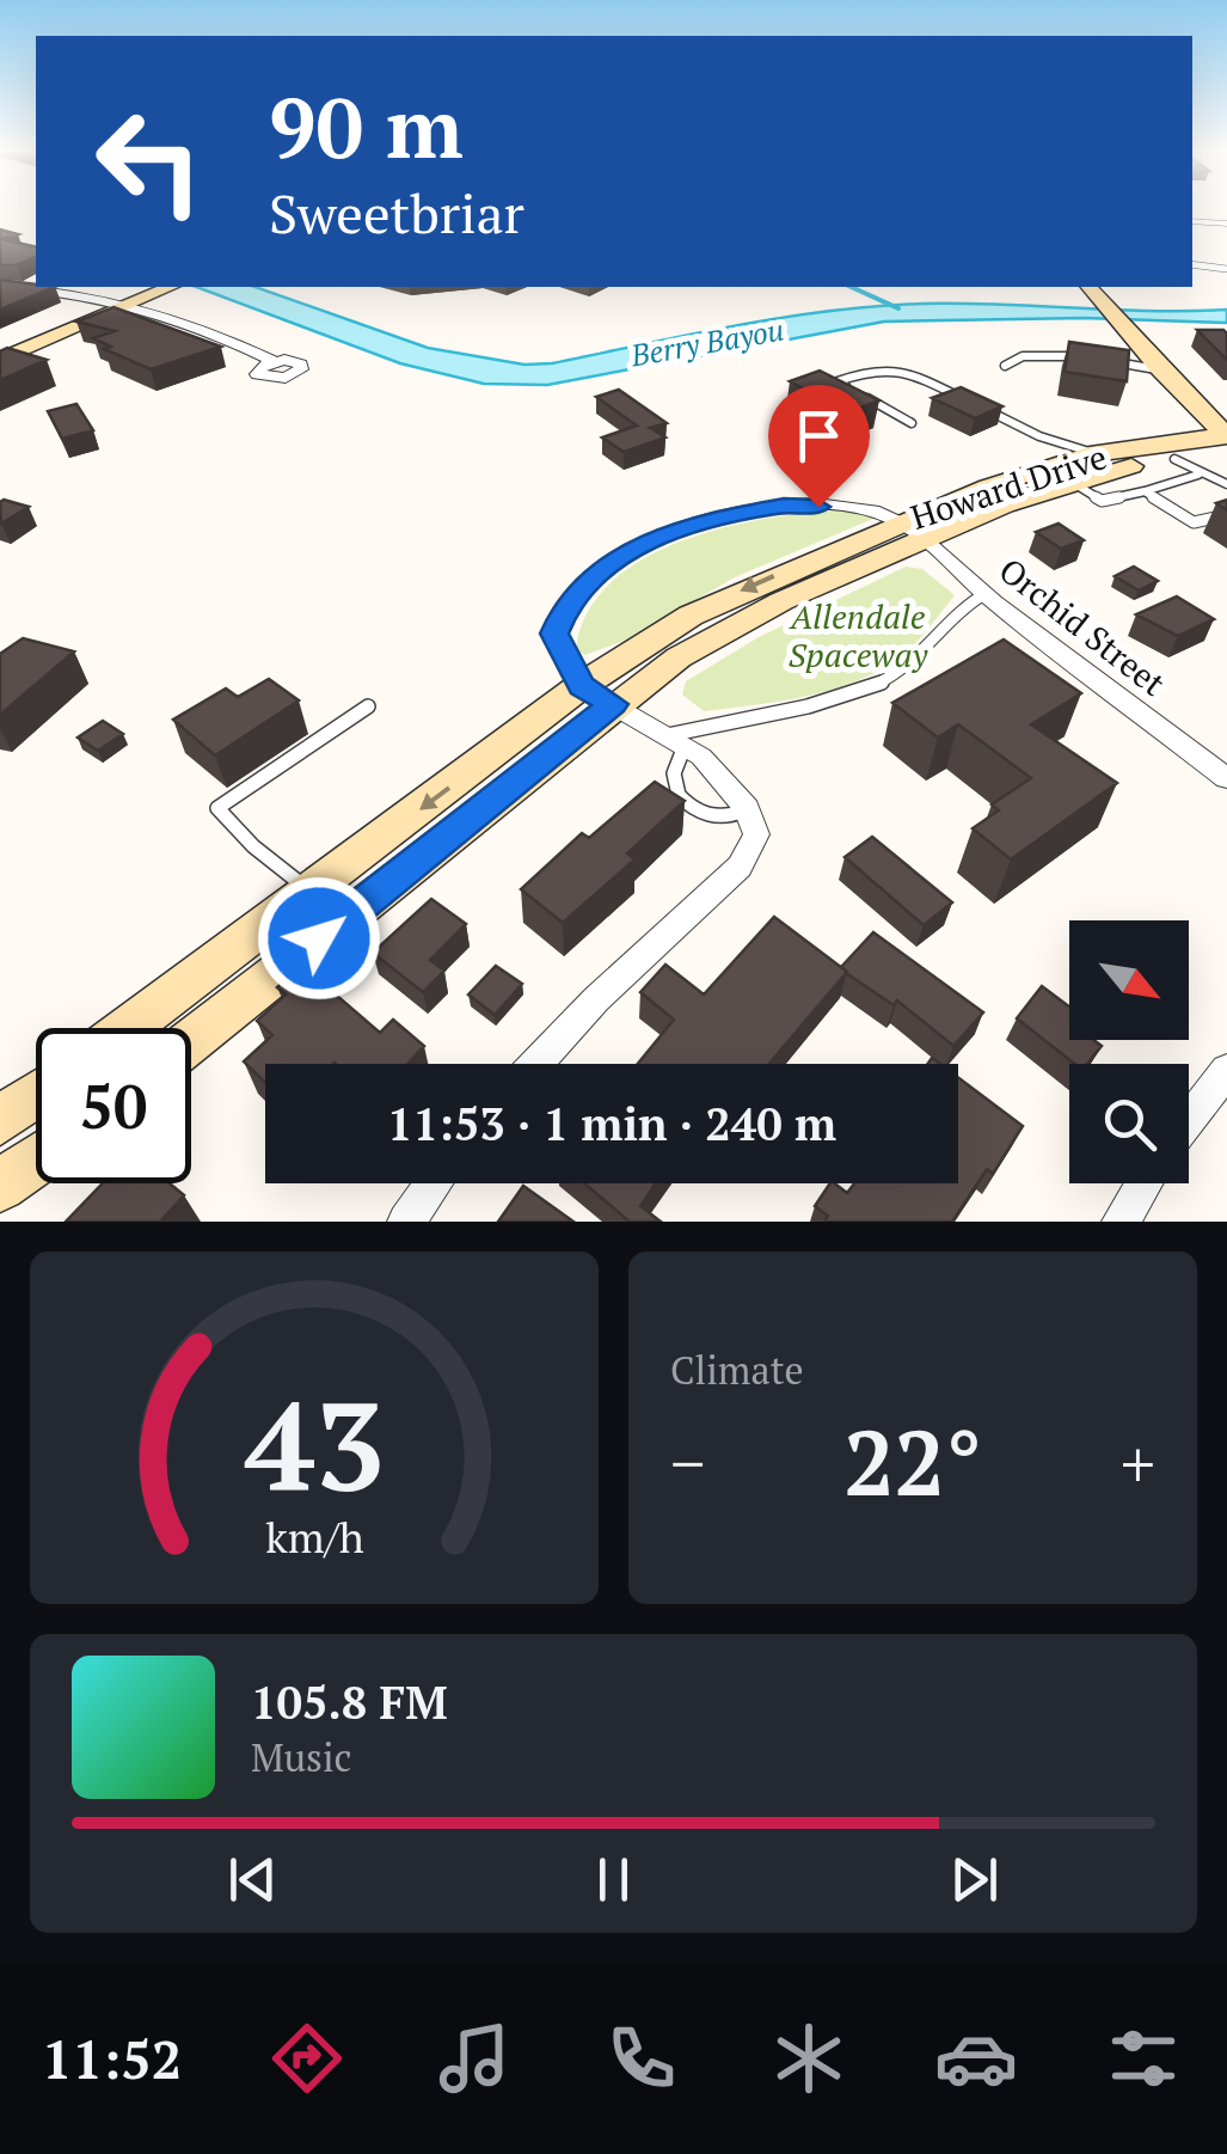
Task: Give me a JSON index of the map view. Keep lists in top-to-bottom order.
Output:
{
  "streets": {
    "main road": ["Howard Drive"],
    "street": ["Orchid Street"]
  },
  "crossings": [
    ["Howard Drive", "Orchid Street"]
  ],
  "water": ["Berry Bayou"],
  "parks": ["Allendale Spaceway"],
  "north": "bottom right",
  "page": {
    "turn": ["90 m", "Sweetbriar"],
    "limit": "50",
    "trip": "11:53 · 1 min · 240 m",
    "tile": "Climate",
    "heat": ["−", "22°", "+"],
    "song": ["105.8 FM", "Music"],
    "tabs": "11:52",
    "gauge": ["43", "km/h"]
  }
}
